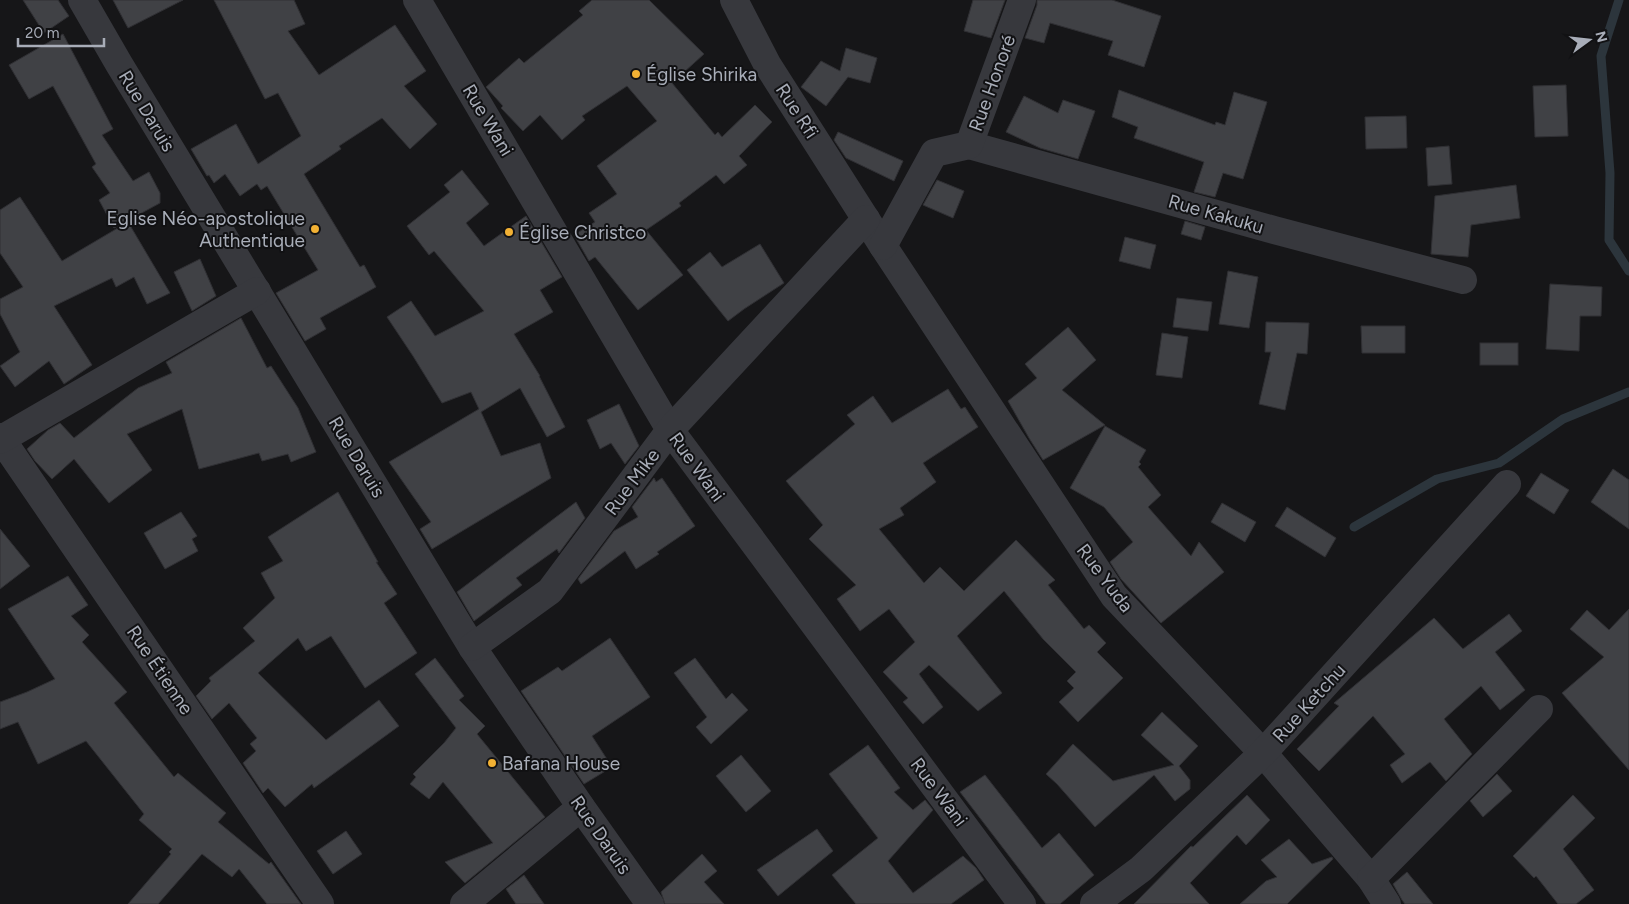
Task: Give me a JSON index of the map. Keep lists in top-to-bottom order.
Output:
{
  "streets": {
    "street": [
      "Rue Honoré",
      "Rue Daruis",
      "Rue Rfi",
      "Rue Wani",
      "Rue Kakuku",
      "Rue Mike",
      "Rue Yuda",
      "Rue Étienne",
      "Rue Ketchu"
    ]
  },
  "crossings": [
    ["Rue Honoré", "Rue Kakuku"],
    ["Rue Honoré", "Rue Yuda"],
    ["Rue Daruis", "Rue Mike"],
    ["Rue Rfi", "Rue Mike"],
    ["Rue Rfi", "Rue Yuda"],
    ["Rue Wani", "Rue Mike"],
    ["Rue Mike", "Rue Yuda"],
    ["Rue Yuda", "Rue Ketchu"]
  ],
  "places": [
    "Église Shirika",
    "Eglise Néo-apostolique Authentique",
    "Église Christco",
    "Bafana House"
  ],
  "scale_bar": "20 m",
  "north": "right"
}
